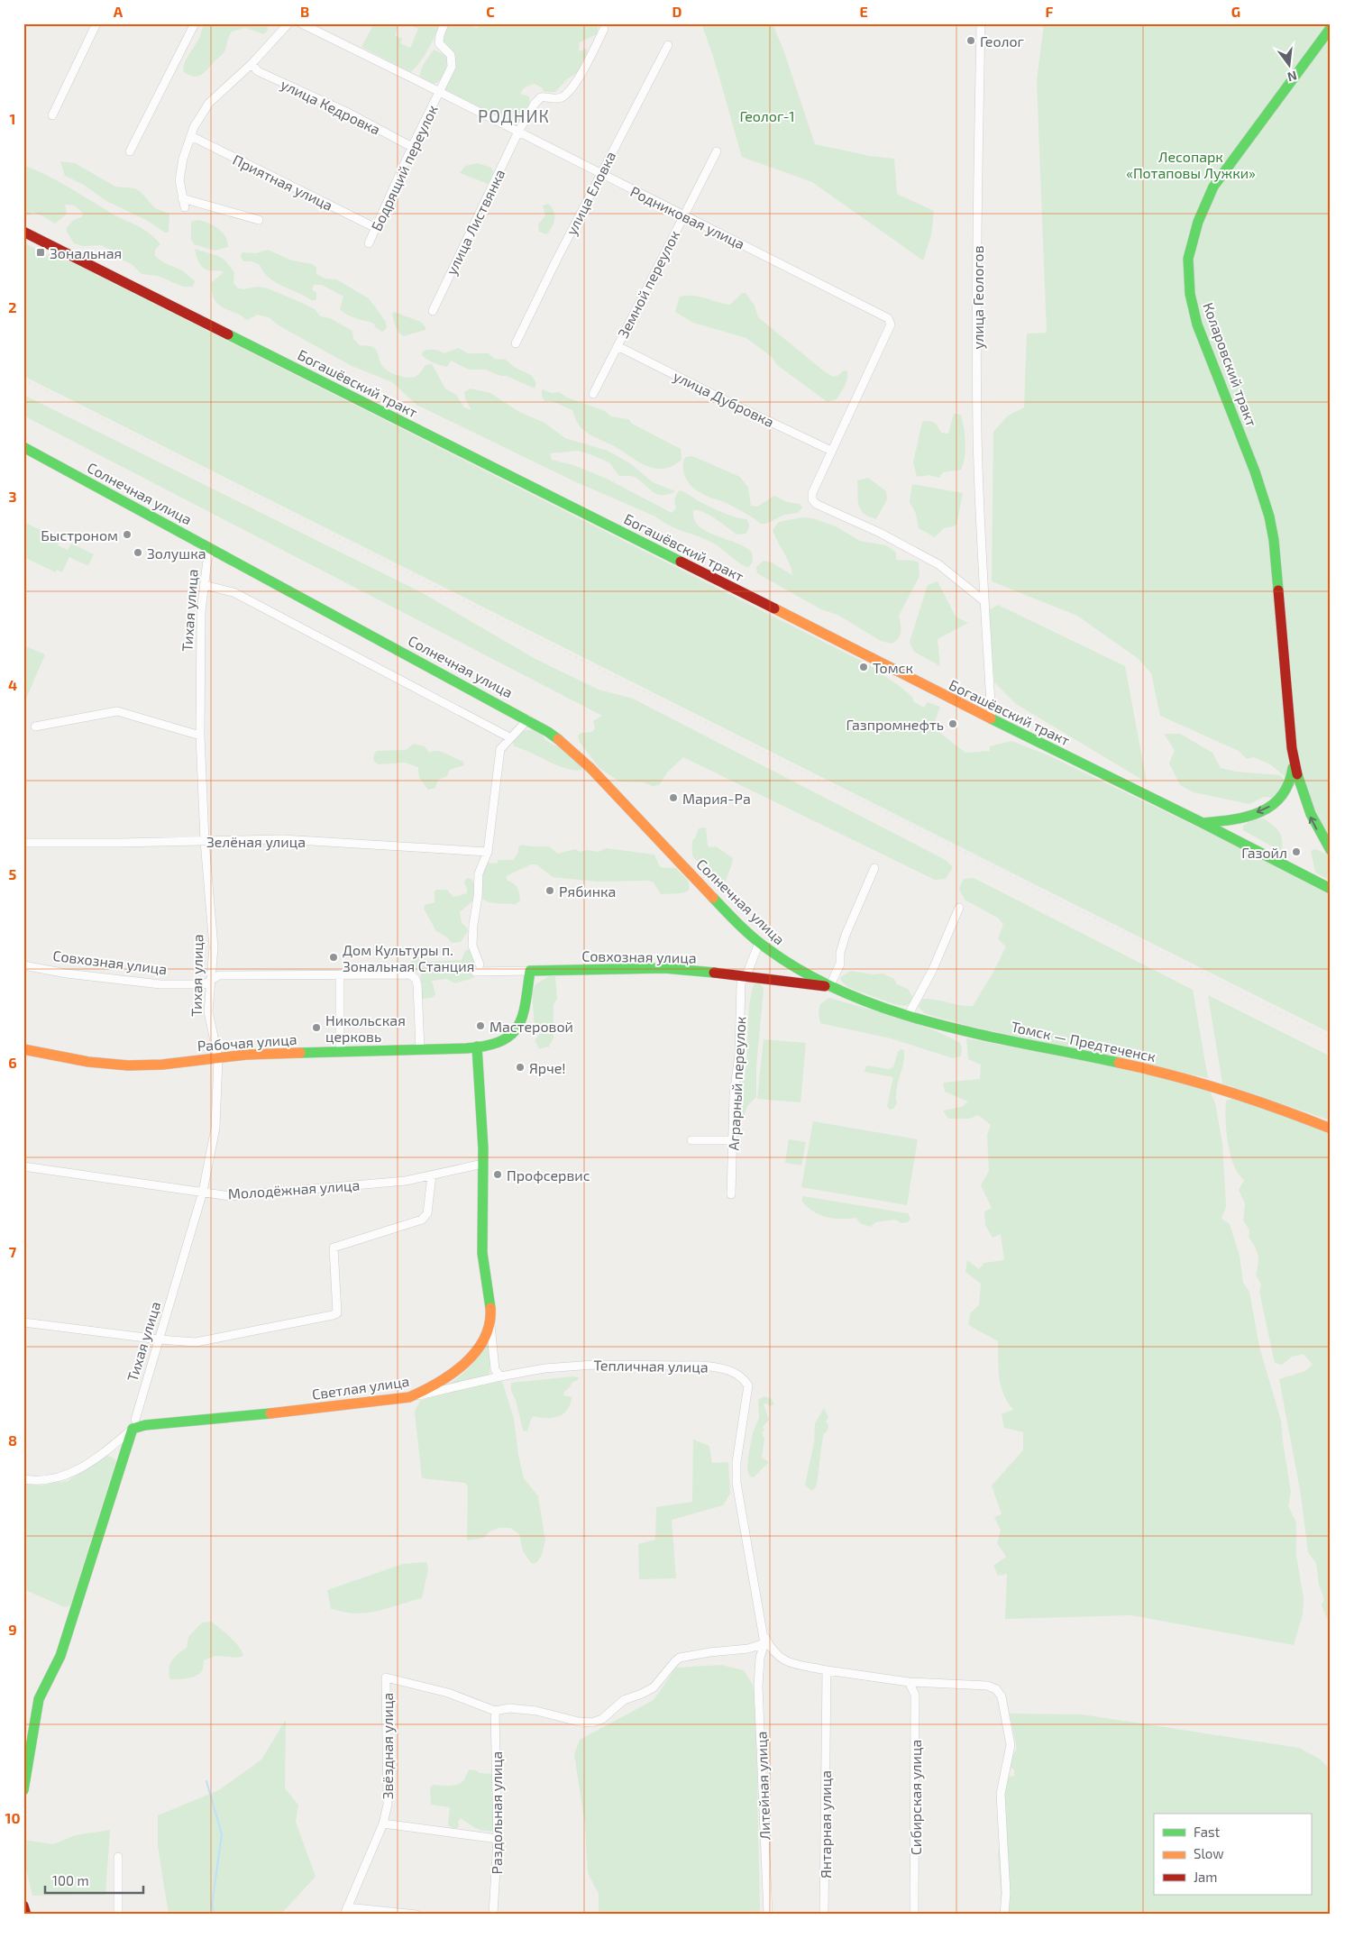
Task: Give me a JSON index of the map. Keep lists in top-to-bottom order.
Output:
{
  "streets": {
    "street": [
      "улица Кедровка",
      "Бодрящий переулок",
      "Приятная улица",
      "улица Еловка",
      "Родниковая улица",
      "улица Листвянка",
      "Земной переулок",
      "улица Геологов",
      "Коларовский тракт",
      "Богашёвский тракт",
      "улица Дубровка",
      "Солнечная улица",
      "Тихая улица",
      "Зелёная улица",
      "Совхозная улица",
      "Томск — Предтеченск",
      "Рабочая улица",
      "Аграрный переулок",
      "Молодёжная улица",
      "Тепличная улица",
      "Светлая улица",
      "Звёздная улица",
      "Литейная улица",
      "Сибирская улица",
      "Раздольная улица",
      "Янтарная улица"
    ]
  },
  "crossings": [
    ["улица Кедровка", "Бодрящий переулок"],
    ["Бодрящий переулок", "Приятная улица"],
    ["Бодрящий переулок", "Родниковая улица"],
    ["улица Еловка", "Родниковая улица"],
    ["Родниковая улица", "улица Листвянка"],
    ["Родниковая улица", "Земной переулок"],
    ["Родниковая улица", "улица Геологов"],
    ["Родниковая улица", "улица Дубровка"],
    ["Земной переулок", "улица Дубровка"],
    ["улица Геологов", "Богашёвский тракт"],
    ["Солнечная улица", "Тихая улица"],
    ["Солнечная улица", "Совхозная улица"],
    ["Солнечная улица", "Томск — Предтеченск"],
    ["Солнечная улица", "Аграрный переулок"],
    ["Тихая улица", "Зелёная улица"],
    ["Тихая улица", "Совхозная улица"],
    ["Тихая улица", "Рабочая улица"],
    ["Тихая улица", "Молодёжная улица"],
    ["Тихая улица", "Светлая улица"],
    ["Совхозная улица", "Томск — Предтеченск"],
    ["Совхозная улица", "Рабочая улица"],
    ["Совхозная улица", "Аграрный переулок"],
    ["Тепличная улица", "Светлая улица"],
    ["Тепличная улица", "Литейная улица"],
    ["Звёздная улица", "Раздольная улица"]
  ],
  "districts": ["РОДНИК"],
  "parks": ["Геолог-1", "Лесопарк «Потаповы Лужки»"],
  "places": {
    "other": [
      "Геолог",
      "Быстроном",
      "Золушка",
      "Томск",
      "Газпромнефть",
      "Мария-Ра",
      "Газойл",
      "Рябинка",
      "Дом Культуры п. Зональная Станция",
      "Мастеровой",
      "Никольская церковь",
      "Ярче!",
      "Профсервис"
    ],
    "transit": ["Зональная"]
  },
  "legend": ["Fast", "Slow", "Jam"],
  "scale_bar": "100 m",
  "north": "bottom",
  "grid": {
    "columns": [
      "A",
      "B",
      "C",
      "D",
      "E",
      "F",
      "G"
    ],
    "rows": [
      "1",
      "2",
      "3",
      "4",
      "5",
      "6",
      "7",
      "8",
      "9",
      "10"
    ]
  }
}
